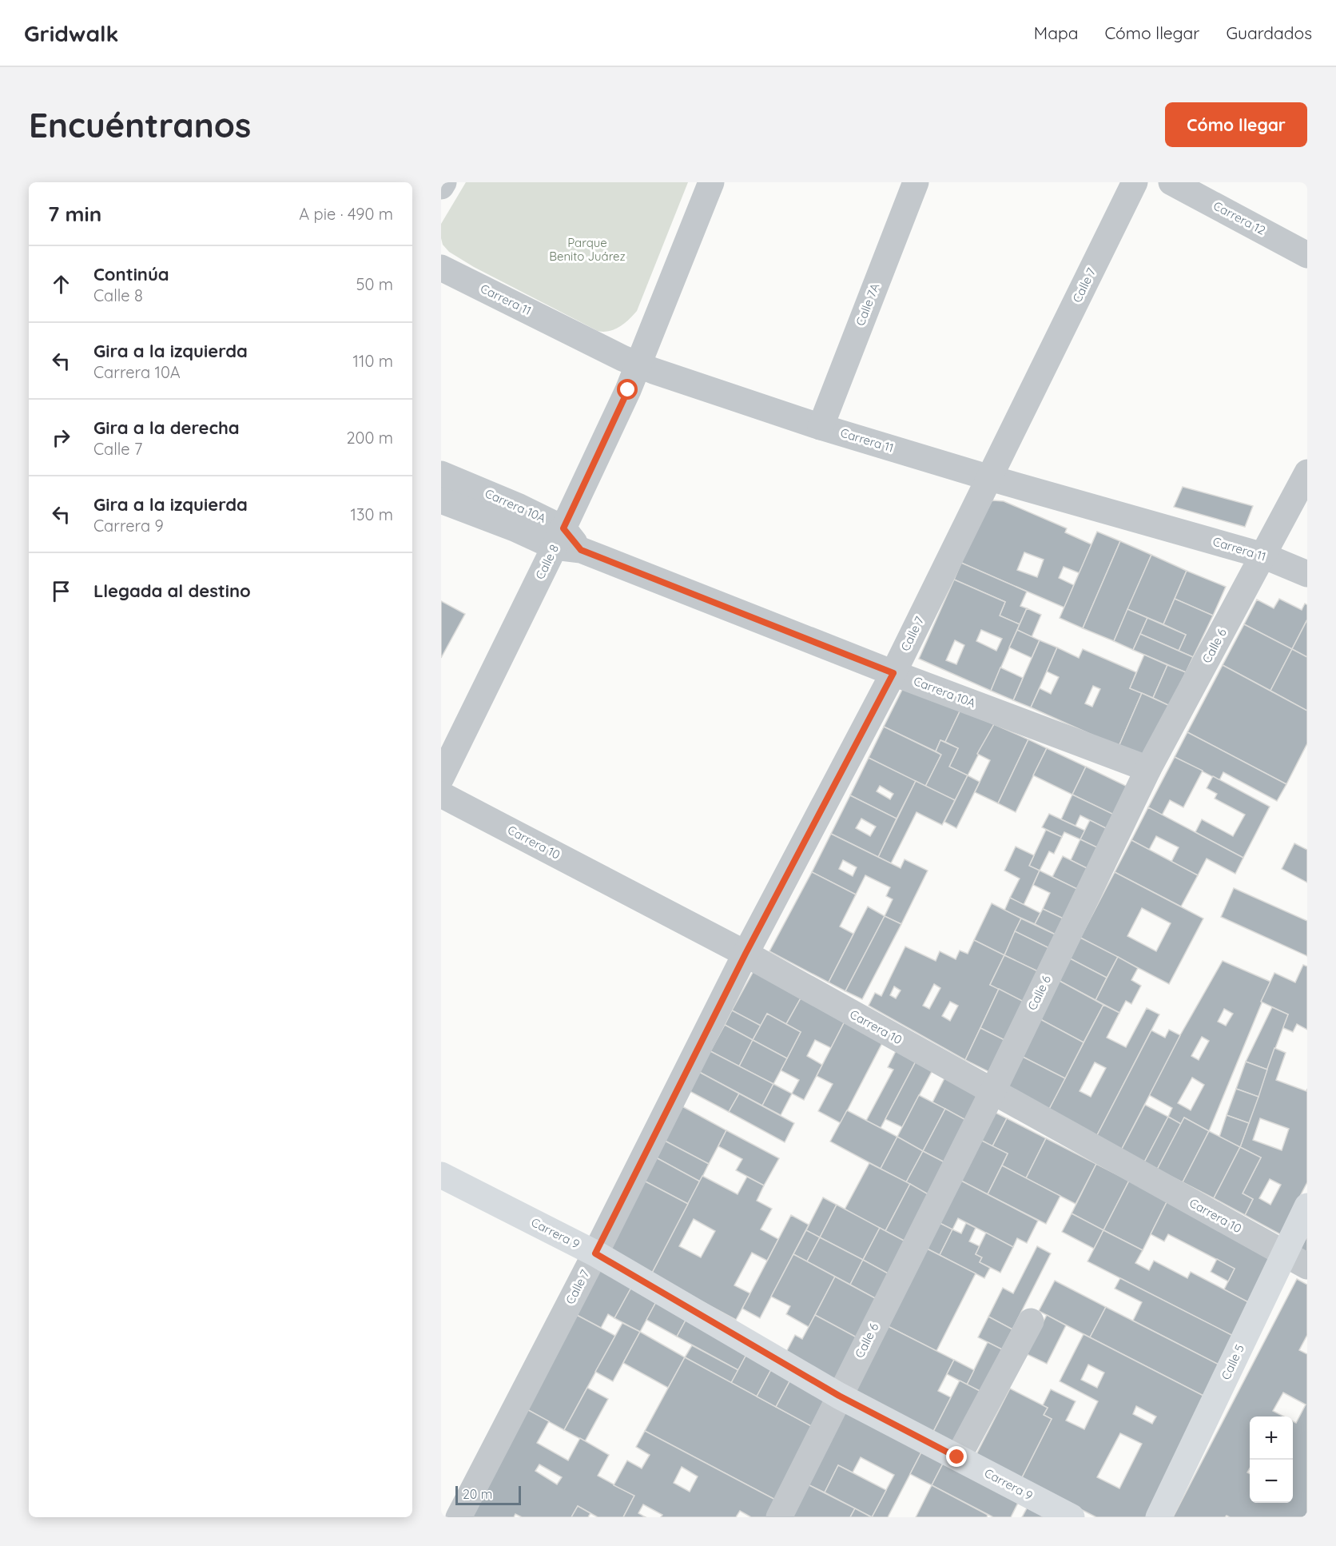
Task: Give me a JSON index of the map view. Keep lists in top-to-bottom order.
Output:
{
  "streets": {
    "main road": ["Carrera 9", "Calle 5"],
    "street": [
      "Carrera 12",
      "Calle 7",
      "Carrera 11",
      "Calle 7A",
      "Carrera 10A",
      "Calle 8",
      "Calle 6",
      "Carrera 10"
    ]
  },
  "crossings": [
    ["Calle 7", "Carrera 11"],
    ["Calle 7", "Carrera 10A"],
    ["Calle 7", "Carrera 10"],
    ["Calle 7", "Carrera 9"],
    ["Carrera 11", "Calle 7A"],
    ["Carrera 11", "Calle 8"],
    ["Carrera 11", "Calle 6"],
    ["Carrera 10A", "Calle 8"],
    ["Carrera 10A", "Calle 6"],
    ["Calle 6", "Carrera 10"],
    ["Calle 6", "Carrera 9"],
    ["Carrera 10", "Calle 5"]
  ],
  "parks": ["Parque Benito Juárez"],
  "scale_bar": "20 m",
  "page": {
    "header": "Gridwalk",
    "nav": ["Mapa", "Cómo llegar", "Guardados"],
    "buttons": "Cómo llegar",
    "title": "Encuéntranos",
    "heading": ["7 min", "A pie · 490 m"],
    "list": [
      ["Continúa", "Calle 8", "50 m"],
      ["Gira a la izquierda", "Carrera 10A", "110 m"],
      ["Gira a la derecha", "Calle 7", "200 m"],
      ["Gira a la izquierda", "Carrera 9", "130 m"],
      "Llegada al destino"
    ],
    "map_buttons": ["+", "−"],
    "scale": "20 m"
  }
}
